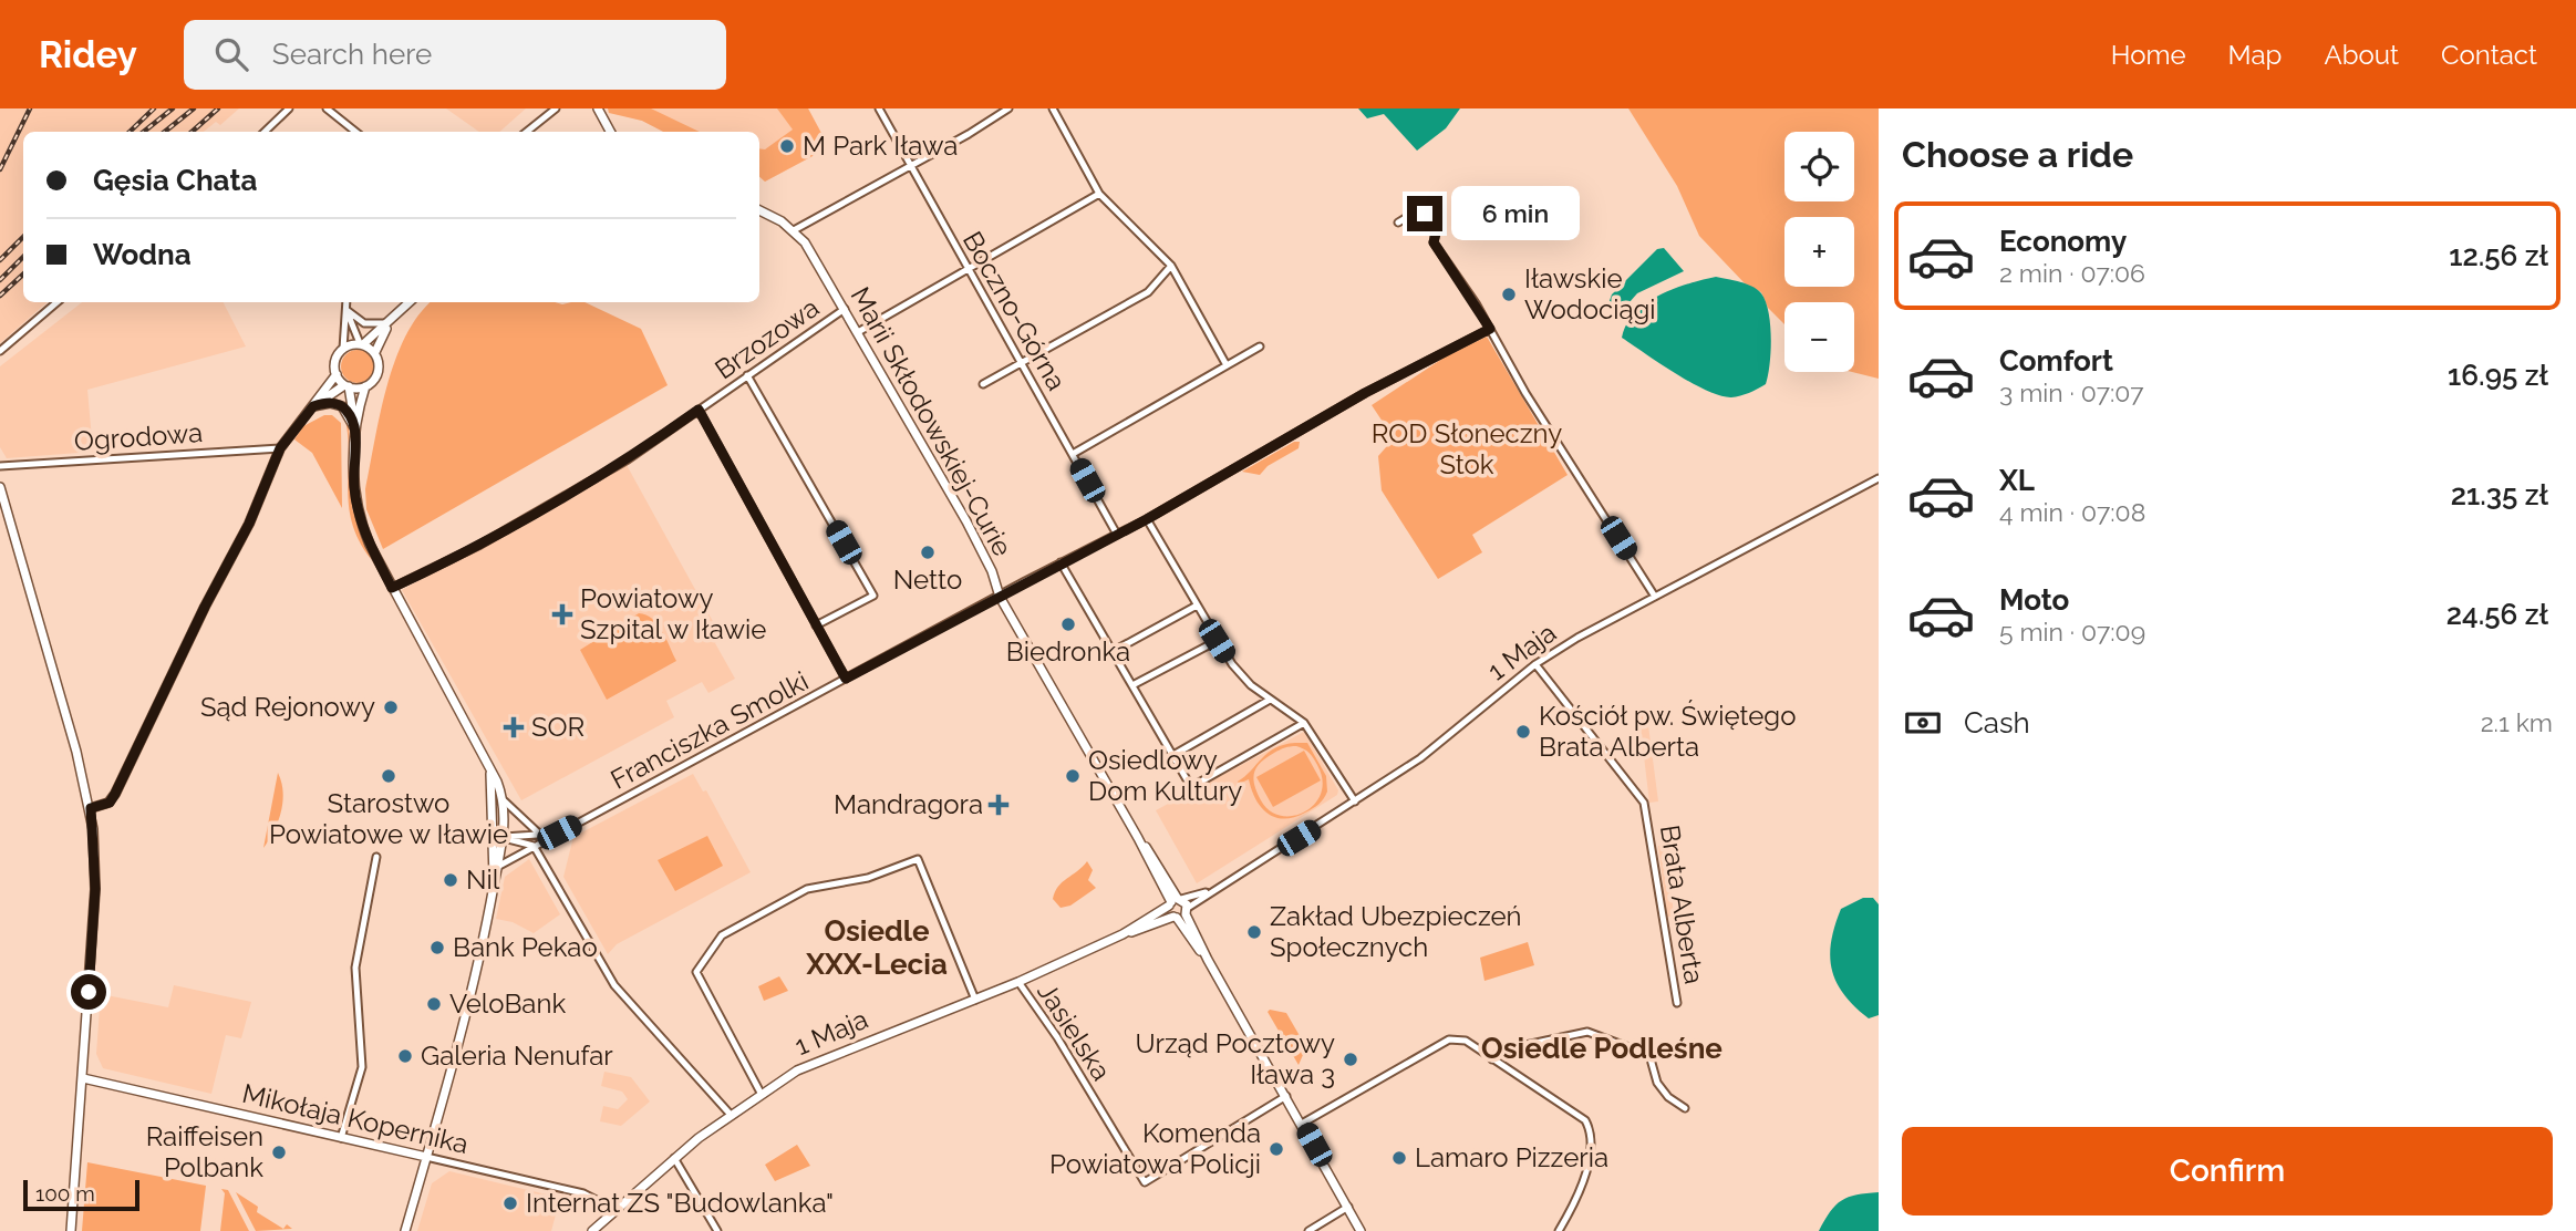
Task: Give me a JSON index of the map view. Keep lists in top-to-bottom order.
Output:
{
  "streets": {
    "street": [
      "Boczno-Górna",
      "Brzozowa",
      "Marii Skłodowskiej-Curie",
      "Ogrodowa",
      "1 Maja",
      "Franciszka Smolki",
      "Brata Alberta",
      "Jasielska",
      "Mikołaja Kopernika"
    ]
  },
  "crossings": [
    ["Boczno-Górna", "Franciszka Smolki"],
    ["Brzozowa", "Marii Skłodowskiej-Curie"],
    ["Marii Skłodowskiej-Curie", "1 Maja"],
    ["Marii Skłodowskiej-Curie", "Franciszka Smolki"],
    ["1 Maja", "Brata Alberta"],
    ["1 Maja", "Jasielska"],
    ["1 Maja", "Mikołaja Kopernika"]
  ],
  "districts": ["Osiedle XXX-Lecia", "Osiedle Podleśne"],
  "parks": ["ROD Słoneczny Stok"],
  "places": {
    "other": [
      "M Park Iława",
      "Iławskie Wodociągi",
      "Netto",
      "Biedronka",
      "Sąd Rejonowy",
      "Kościół pw. Świętego Brata Alberta",
      "Starostwo Powiatowe w Iławie",
      "Osiedlowy Dom Kultury",
      "Nil",
      "Zakład Ubezpieczeń Społecznych",
      "Bank Pekao",
      "VeloBank",
      "Galeria Nenufar",
      "Urząd Pocztowy Iława 3",
      "Komenda Powiatowa Policji",
      "Raiffeisen Polbank",
      "Lamaro Pizzeria",
      "Internat ZS \"Budowlanka\""
    ],
    "health": ["Powiatowy Szpital w Iławie", "SOR", "Mandragora"]
  },
  "scale_bar": "100 m",
  "page": {
    "header": "Ridey",
    "search": "Search here",
    "nav": [
      "Home",
      "Map",
      "About",
      "Contact"
    ],
    "heading": "Choose a ride",
    "map_buttons": ["+", "−"],
    "banner": ["Gęsia Chata", "Wodna"],
    "bubble": "6 min",
    "list": [
      {
        "name": "Economy",
        "note": "2 min · 07:06",
        "value": "12.56 zł"
      },
      {
        "name": "Comfort",
        "note": "3 min · 07:07",
        "value": "16.95 zł"
      },
      {
        "name": "XL",
        "note": "4 min · 07:08",
        "value": "21.35 zł"
      },
      {
        "name": "Moto",
        "note": "5 min · 07:09",
        "value": "24.56 zł"
      }
    ],
    "pay": ["Cash", "2.1 km"],
    "buttons": "Confirm",
    "scale": "100 m"
  }
}
